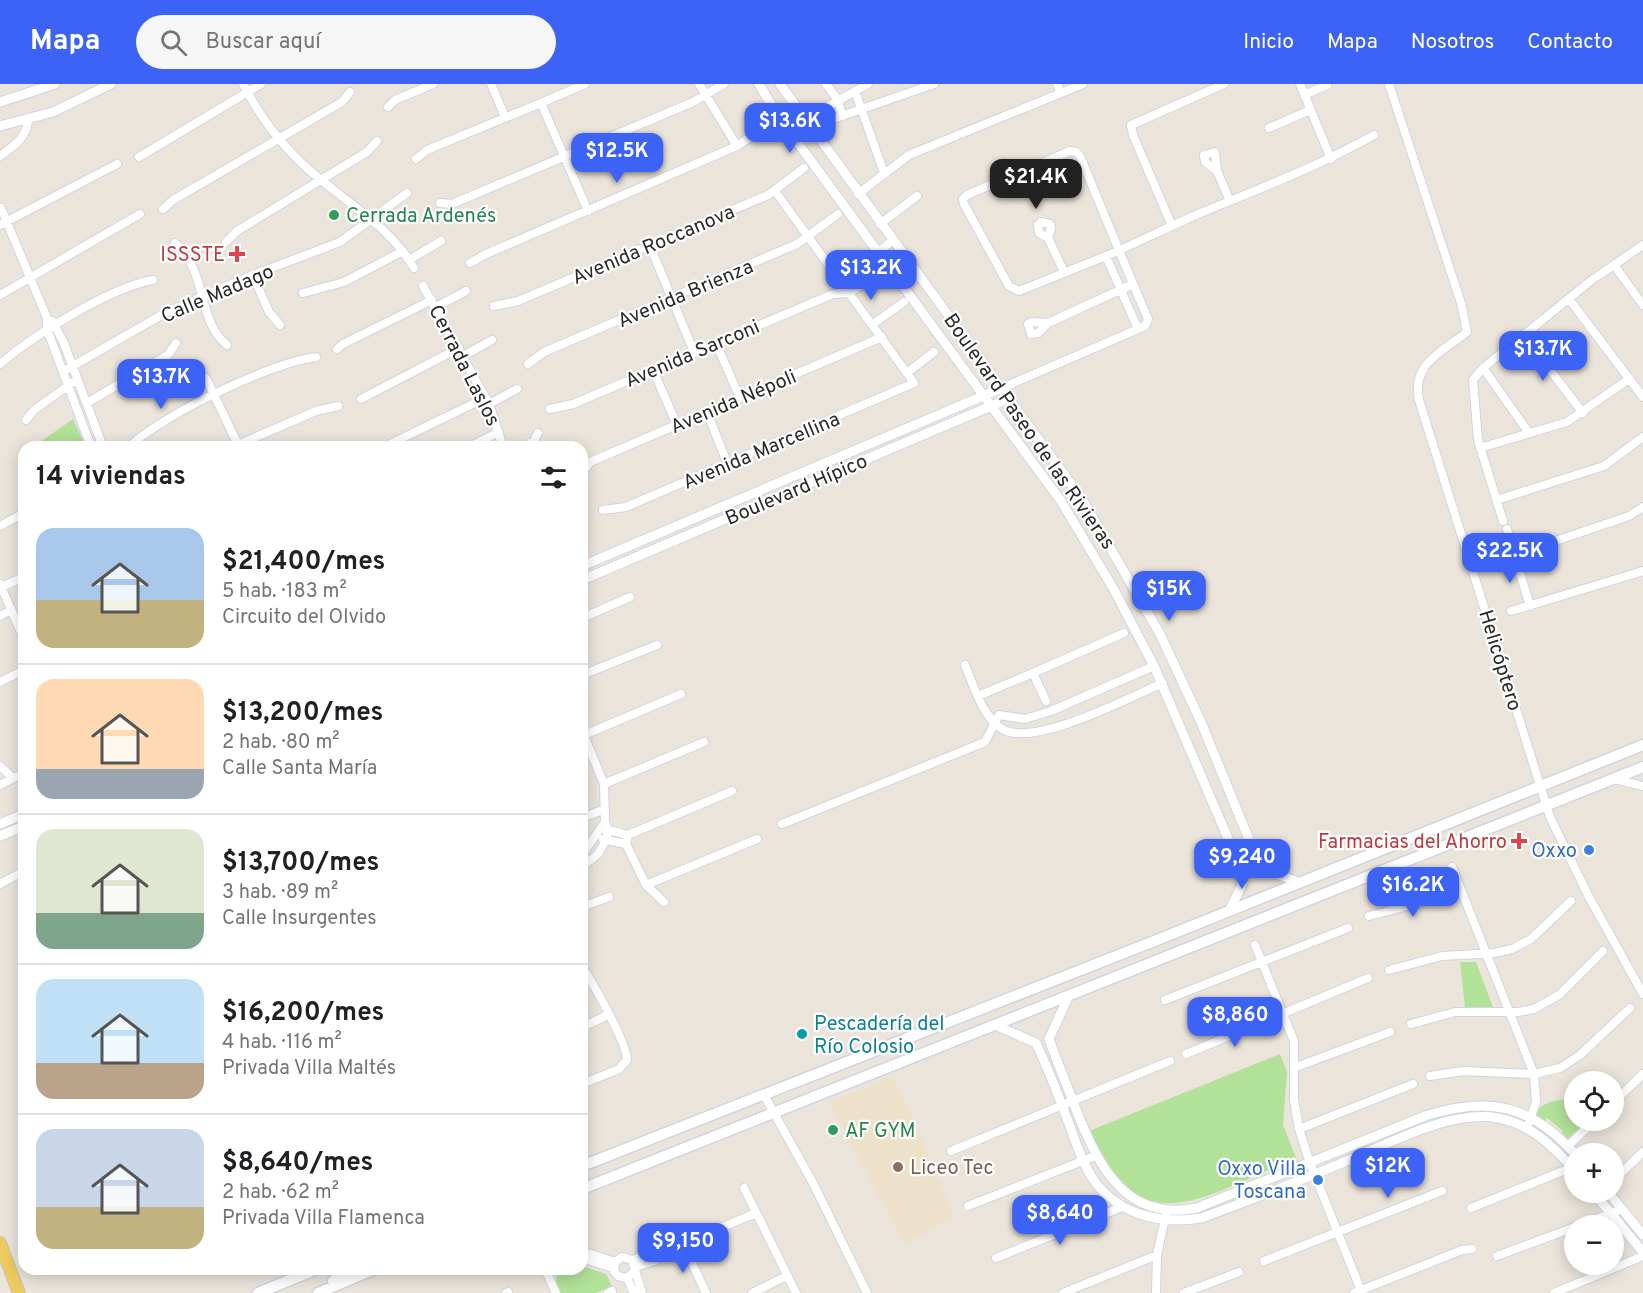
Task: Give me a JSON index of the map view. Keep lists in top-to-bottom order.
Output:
{
  "streets": {
    "street": [
      "Avenida Roccanova",
      "Calle Madago",
      "Avenida Brienza",
      "Avenida Sarconi",
      "Cerrada Laslos",
      "Avenida Népoli",
      "Boulevard Paseo de las Rivieras",
      "Avenida Marcellina",
      "Boulevard Hípico",
      "Helicóptero"
    ]
  },
  "crossings": [
    ["Avenida Sarconi", "Boulevard Paseo de las Rivieras"],
    ["Boulevard Paseo de las Rivieras", "Boulevard Hípico"]
  ],
  "places": {
    "other": [
      "Cerrada Ardenés",
      "Oxxo",
      "Pescadería del Río Colosio",
      "AF GYM",
      "Liceo Tec",
      "Oxxo Villa Toscana"
    ],
    "health": ["ISSSTE", "Farmacias del Ahorro"]
  },
  "page": {
    "header": "Mapa",
    "search": "Buscar aquí",
    "nav": [
      "Inicio",
      "Mapa",
      "Nosotros",
      "Contacto"
    ],
    "price": [
      "$13.6K",
      "$12.5K",
      "$21.4K",
      "$13.2K",
      "$13.7K",
      "$13.7K",
      "$22.5K",
      "$15K",
      "$9,240",
      "$16.2K",
      "$8,860",
      "$12K",
      "$8,640",
      "$9,150"
    ],
    "heading": "14 viviendas",
    "list": [
      {
        "name": "$21,400/mes",
        "note": "5 hab. · 183 m² · Circuito del Olvido"
      },
      {
        "name": "$13,200/mes",
        "note": "2 hab. · 80 m² · Calle Santa María"
      },
      {
        "name": "$13,700/mes",
        "note": "3 hab. · 89 m² · Calle Insurgentes"
      },
      {
        "name": "$16,200/mes",
        "note": "4 hab. · 116 m² · Privada Villa Maltés"
      },
      {
        "name": "$8,640/mes",
        "note": "2 hab. · 62 m² · Privada Villa Flamenca"
      }
    ],
    "map_buttons": ["+", "−"]
  }
}
